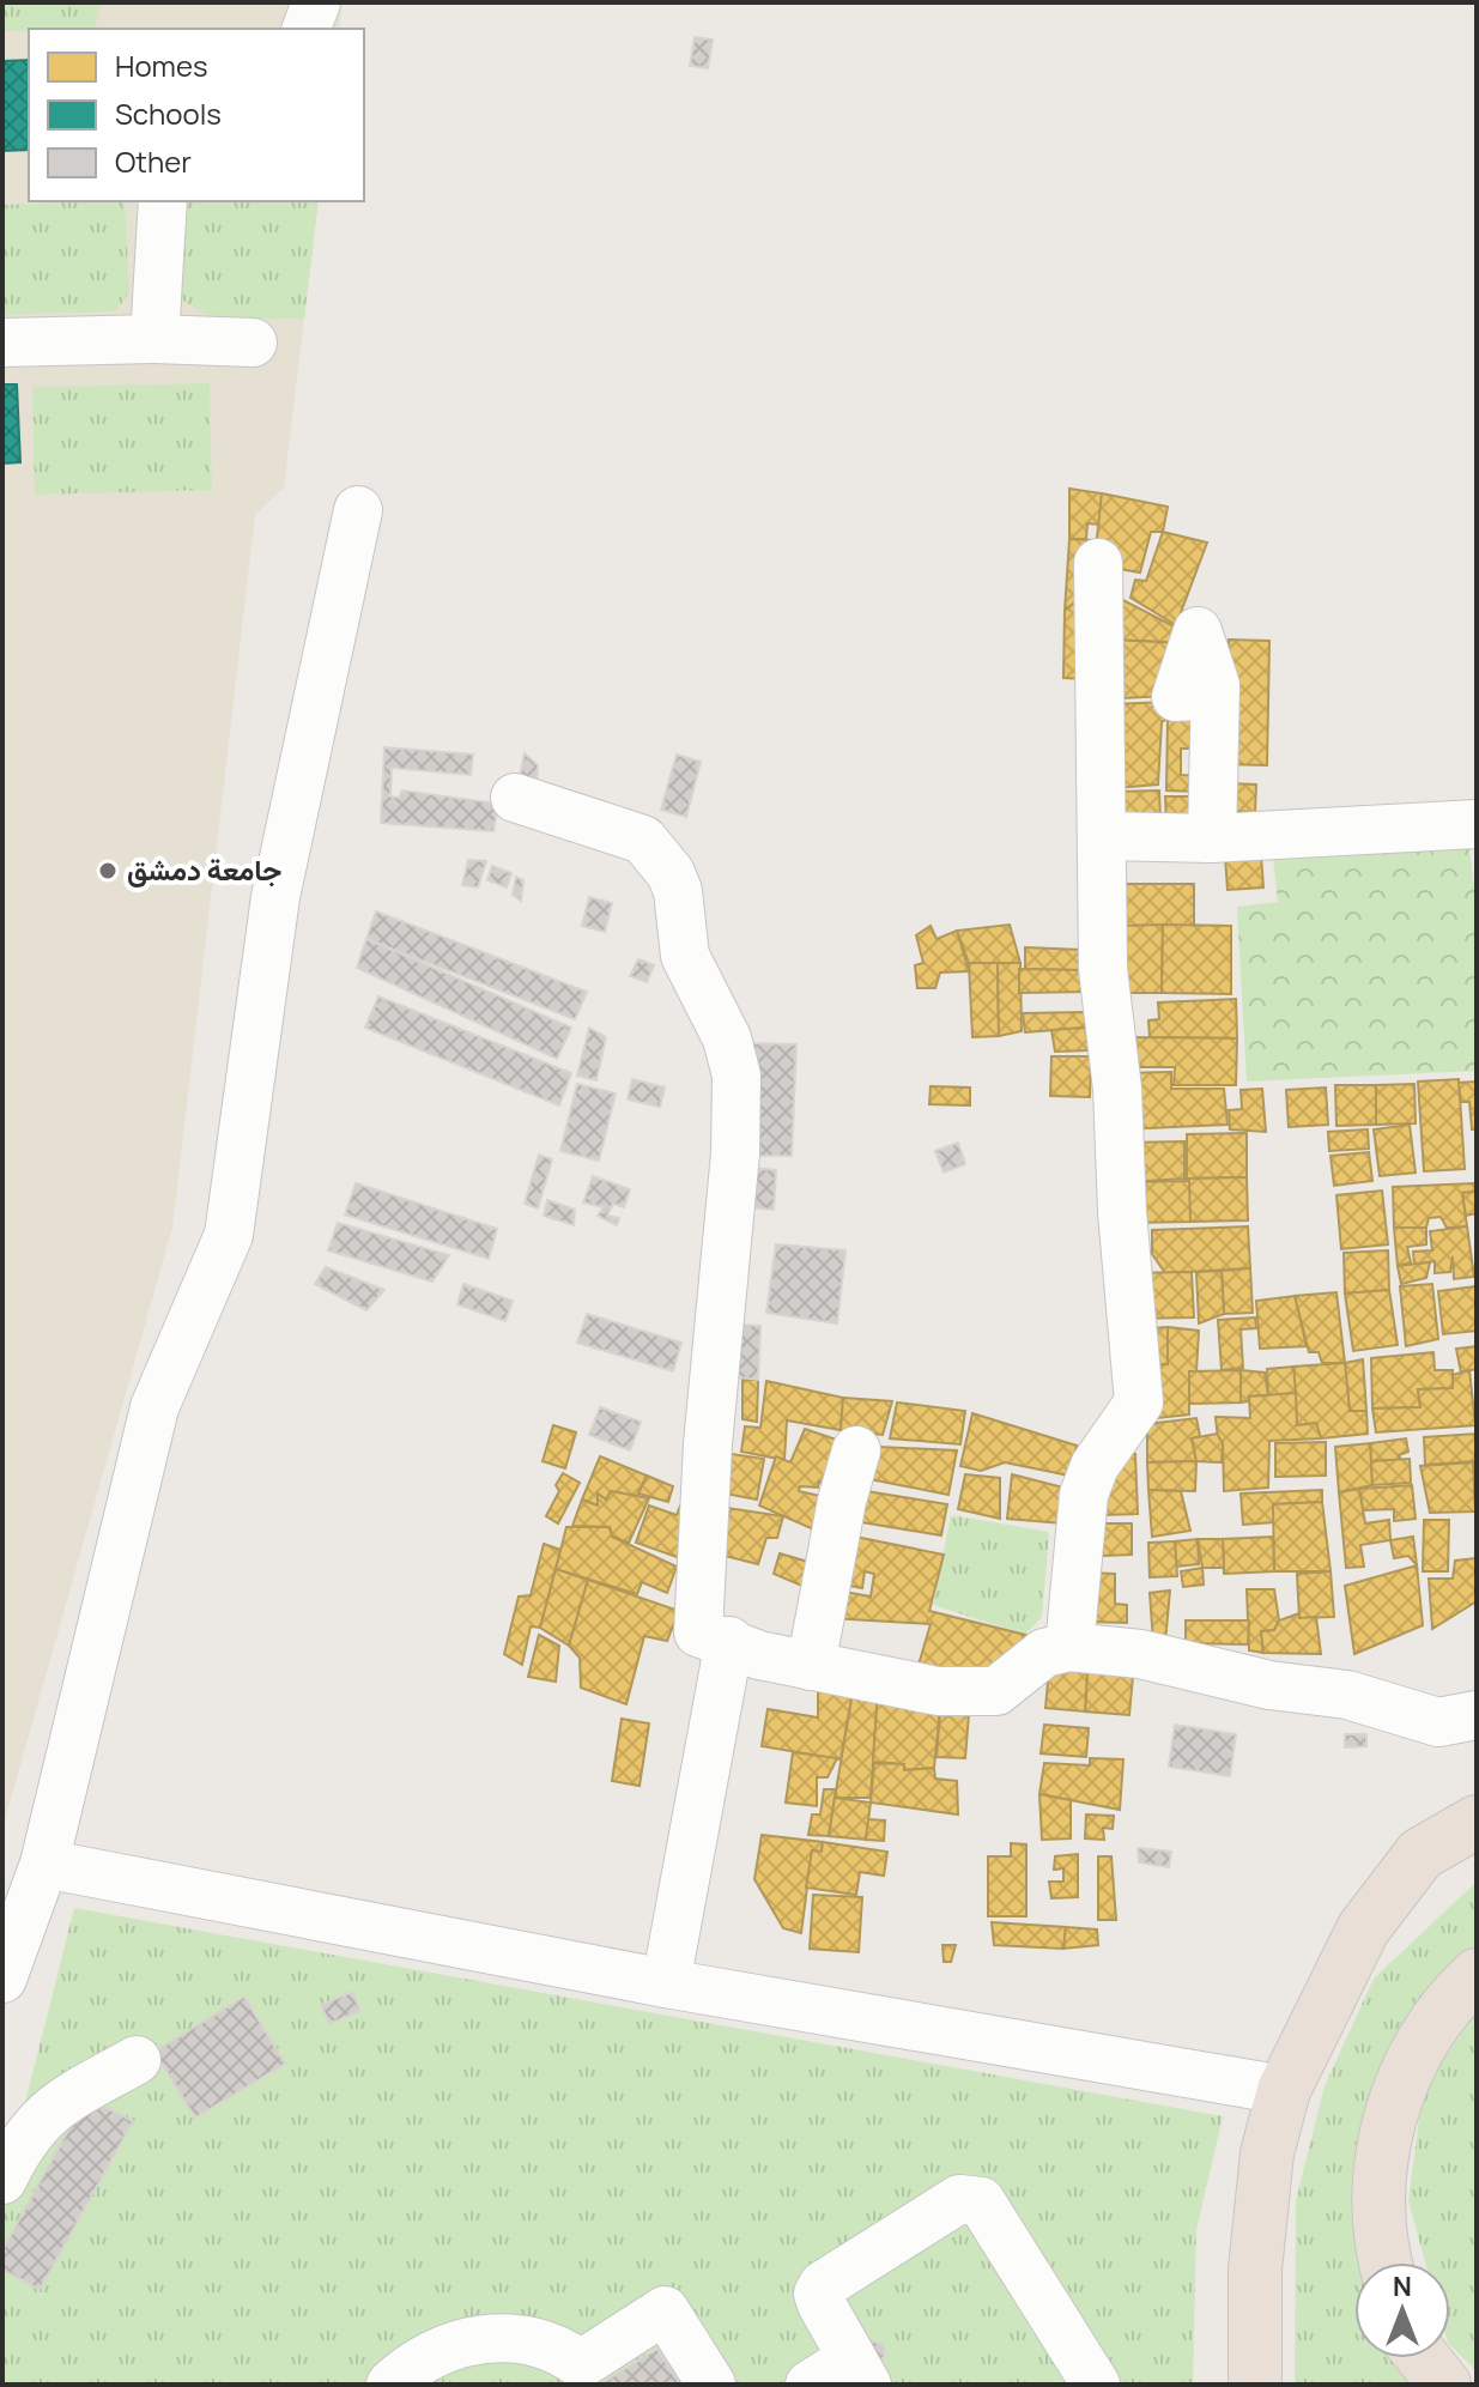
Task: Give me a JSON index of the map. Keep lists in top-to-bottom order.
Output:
{
  "places": ["جامعة دمشق"],
  "legend": ["Homes", "Schools", "Other"],
  "north": "top"
}
